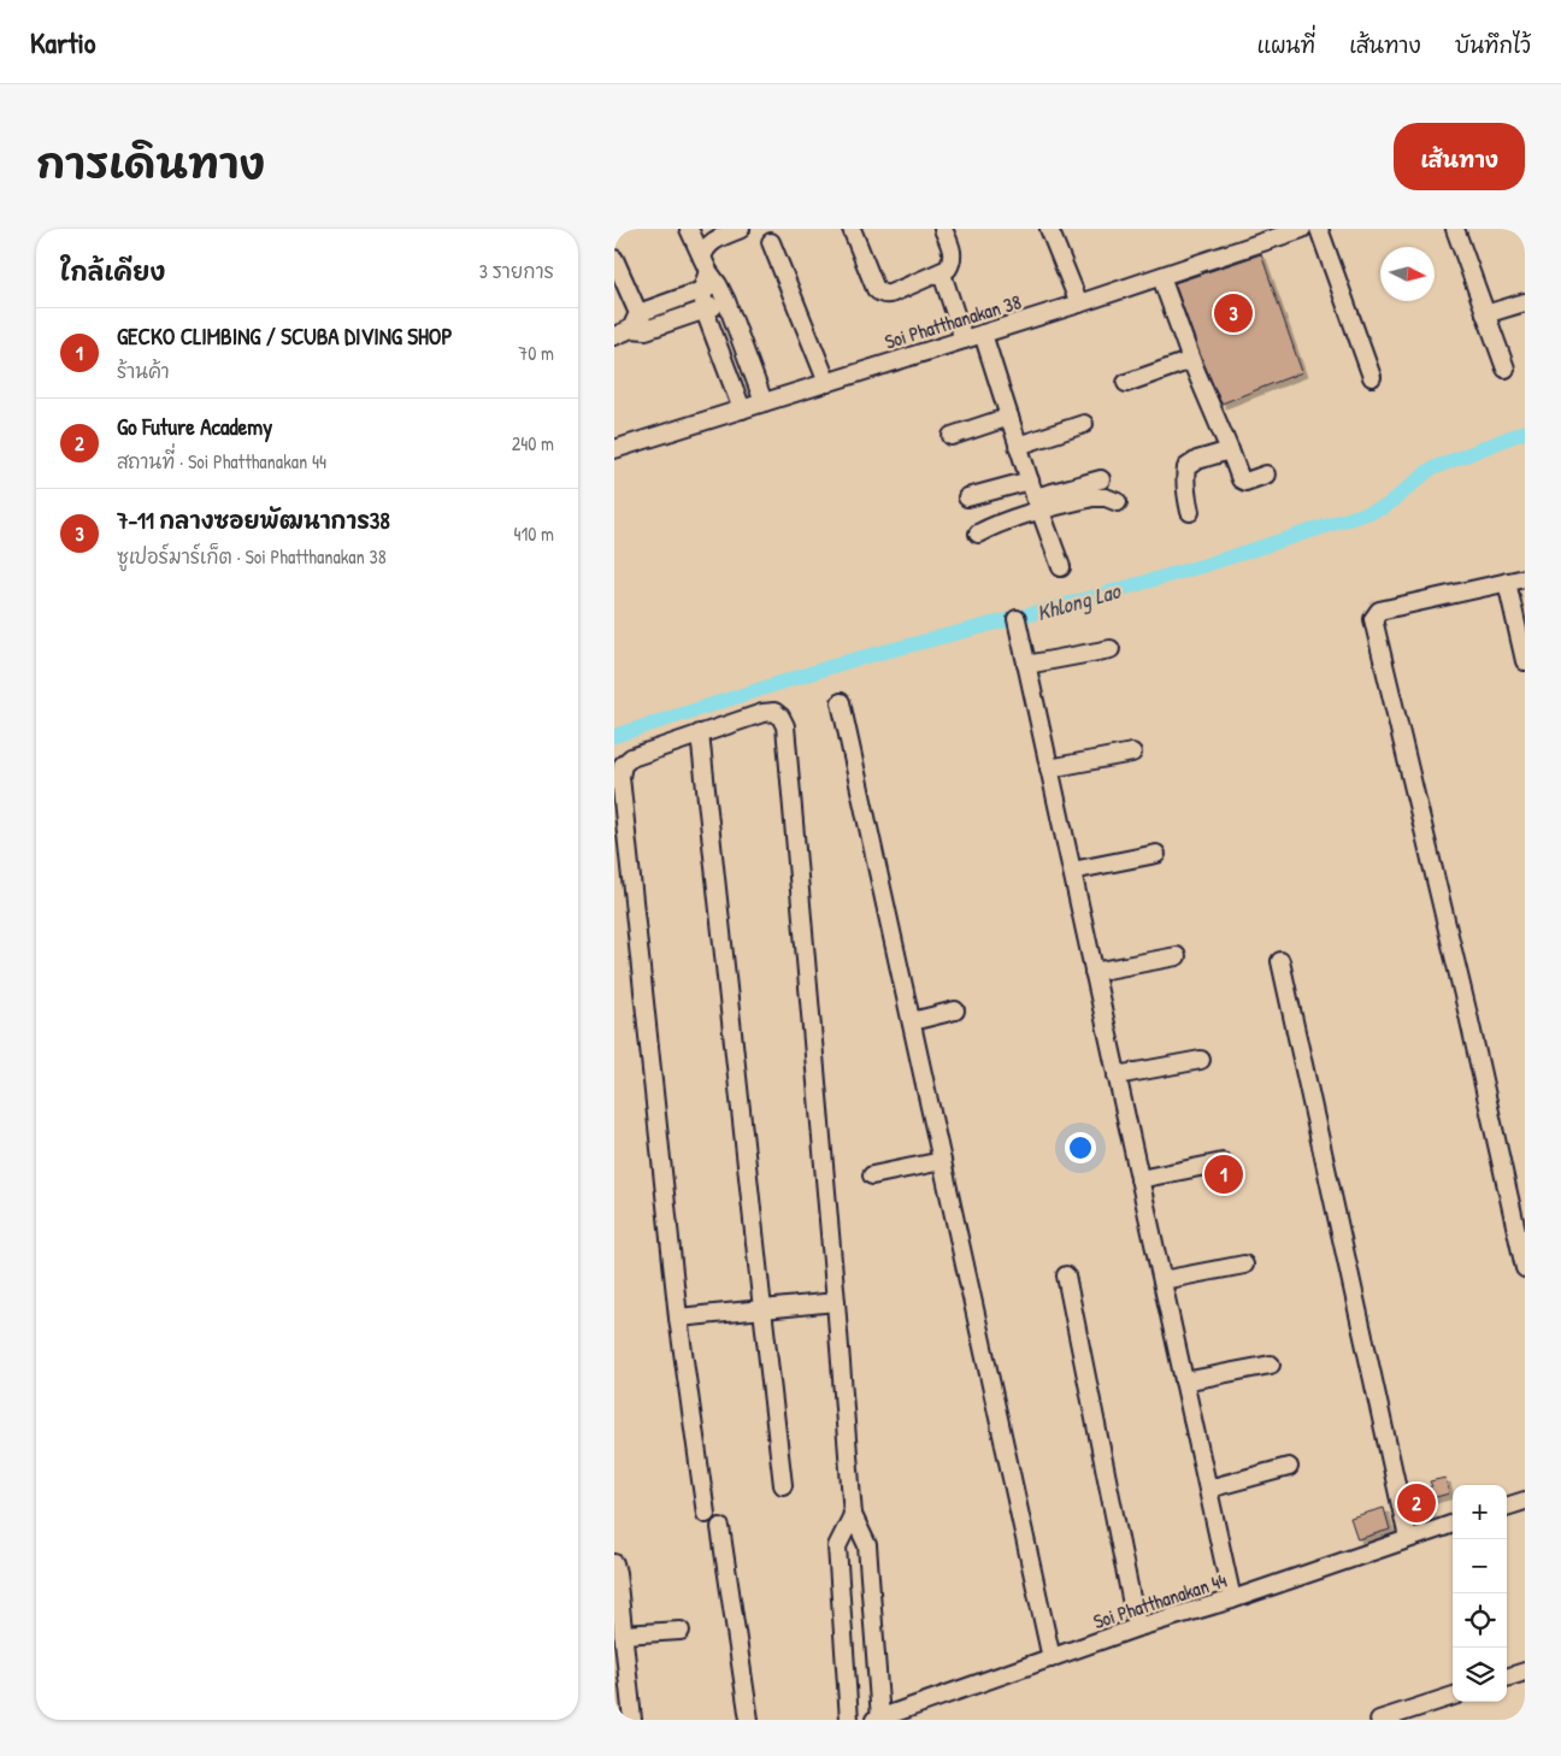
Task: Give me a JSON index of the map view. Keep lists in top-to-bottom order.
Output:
{
  "streets": {
    "street": ["Soi Phatthanakan 38", "Soi Phatthanakan 44"]
  },
  "water": ["Khlong Lao"],
  "north": "right",
  "page": {
    "header": "Kartio",
    "nav": ["แผนที่", "เส้นทาง", "บันทึกไว้"],
    "title": "การเดินทาง",
    "buttons": "เส้นทาง",
    "heading": ["ใกล้เคียง", "3 รายการ"],
    "pins": ["3", "1", "2"],
    "list": [
      {
        "mark": "1",
        "name": "GECKO CLIMBING / SCUBA DIVING SHOP",
        "note": "ร้านค้า",
        "value": "70 m"
      },
      {
        "mark": "2",
        "name": "Go Future Academy",
        "note": "สถานที่ · Soi Phatthanakan 44",
        "value": "240 m"
      },
      {
        "mark": "3",
        "name": "7-11 กลางซอยพัฒนาการ38",
        "note": "ซูเปอร์มาร์เก็ต · Soi Phatthanakan 38",
        "value": "410 m"
      }
    ],
    "map_buttons": ["+", "−"]
  }
}
